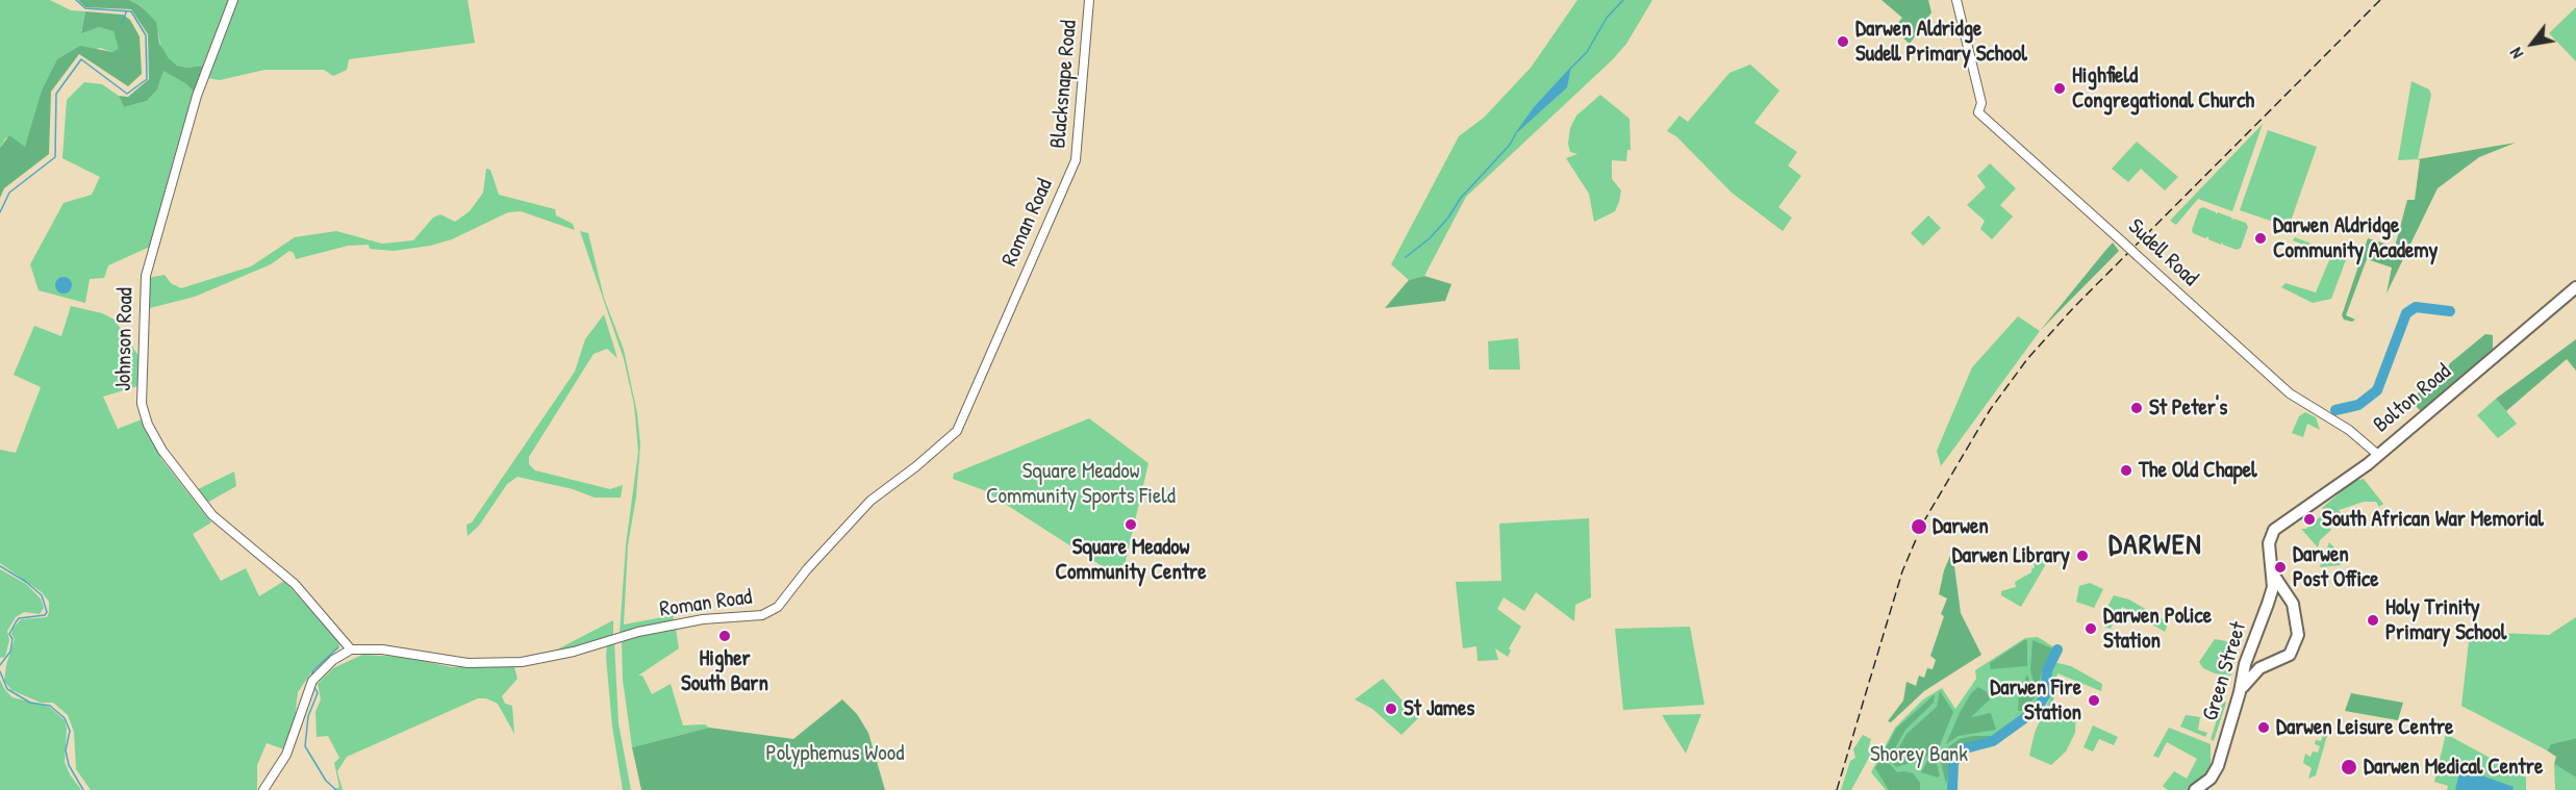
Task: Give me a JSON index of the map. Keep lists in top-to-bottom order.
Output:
{
  "streets": {
    "highway": ["Bolton Road", "Green Street"],
    "street": [
      "Blacksnape Road",
      "Roman Road",
      "Sudell Road",
      "Johnson Road"
    ]
  },
  "crossings": [
    ["Blacksnape Road", "Roman Road"],
    ["Roman Road", "Johnson Road"],
    ["Sudell Road", "Bolton Road"],
    ["Bolton Road", "Green Street"]
  ],
  "districts": ["DARWEN"],
  "parks": ["Square Meadow Community Sports Field", "Polyphemus Wood", "Shorey Bank"],
  "places": [
    "Darwen Aldridge Sudell Primary School",
    "Highfield Congregational Church",
    "Darwen Aldridge Community Academy",
    "St Peter's",
    "The Old Chapel",
    "South African War Memorial",
    "Square Meadow Community Centre",
    "Darwen",
    "Darwen Library",
    "Darwen Post Office",
    "Holy Trinity Primary School",
    "Darwen Police Station",
    "Higher South Barn",
    "Darwen Fire Station",
    "St James",
    "Darwen Leisure Centre",
    "Darwen Medical Centre"
  ],
  "north": "bottom left"
}
